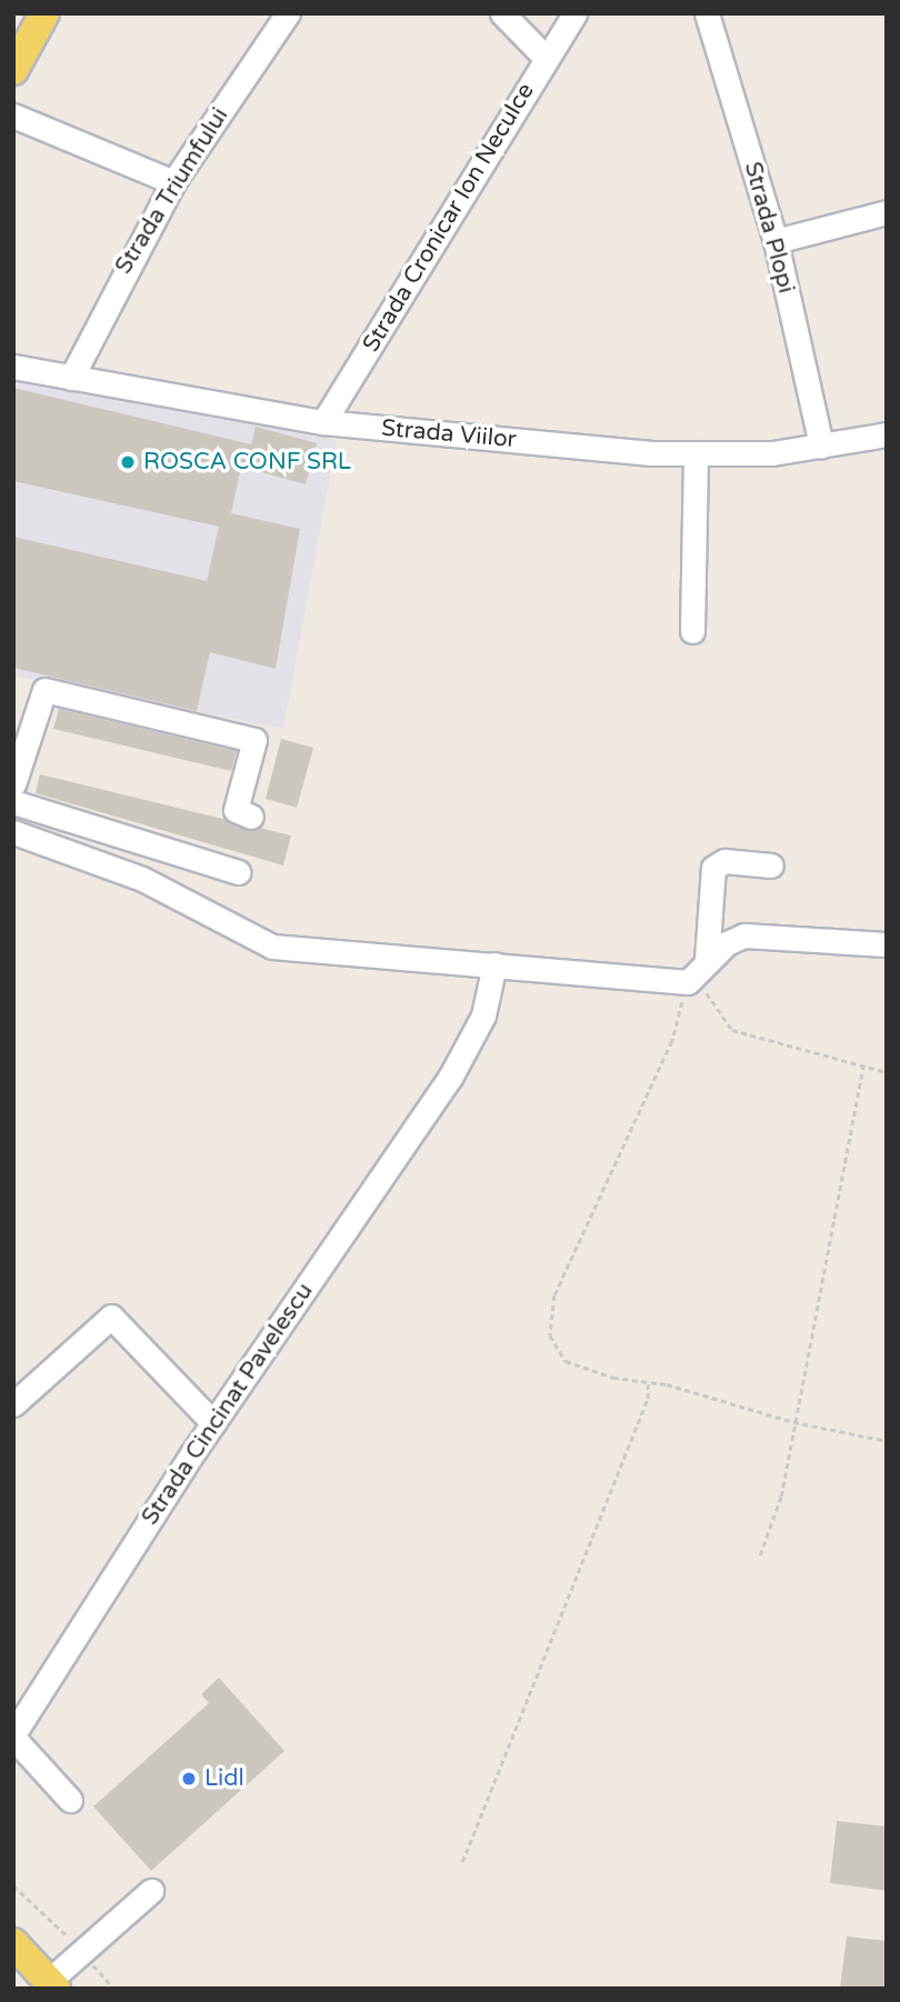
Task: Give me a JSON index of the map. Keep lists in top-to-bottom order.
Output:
{
  "streets": {
    "street": [
      "Strada Triumfului",
      "Strada Cronicar Ion Neculce",
      "Strada Plopi",
      "Strada Viilor",
      "Strada Cincinat Pavelescu"
    ]
  },
  "crossings": [
    ["Strada Triumfului", "Strada Viilor"],
    ["Strada Cronicar Ion Neculce", "Strada Viilor"],
    ["Strada Plopi", "Strada Viilor"]
  ],
  "places": ["ROSCA CONF SRL", "Lidl"]
}
